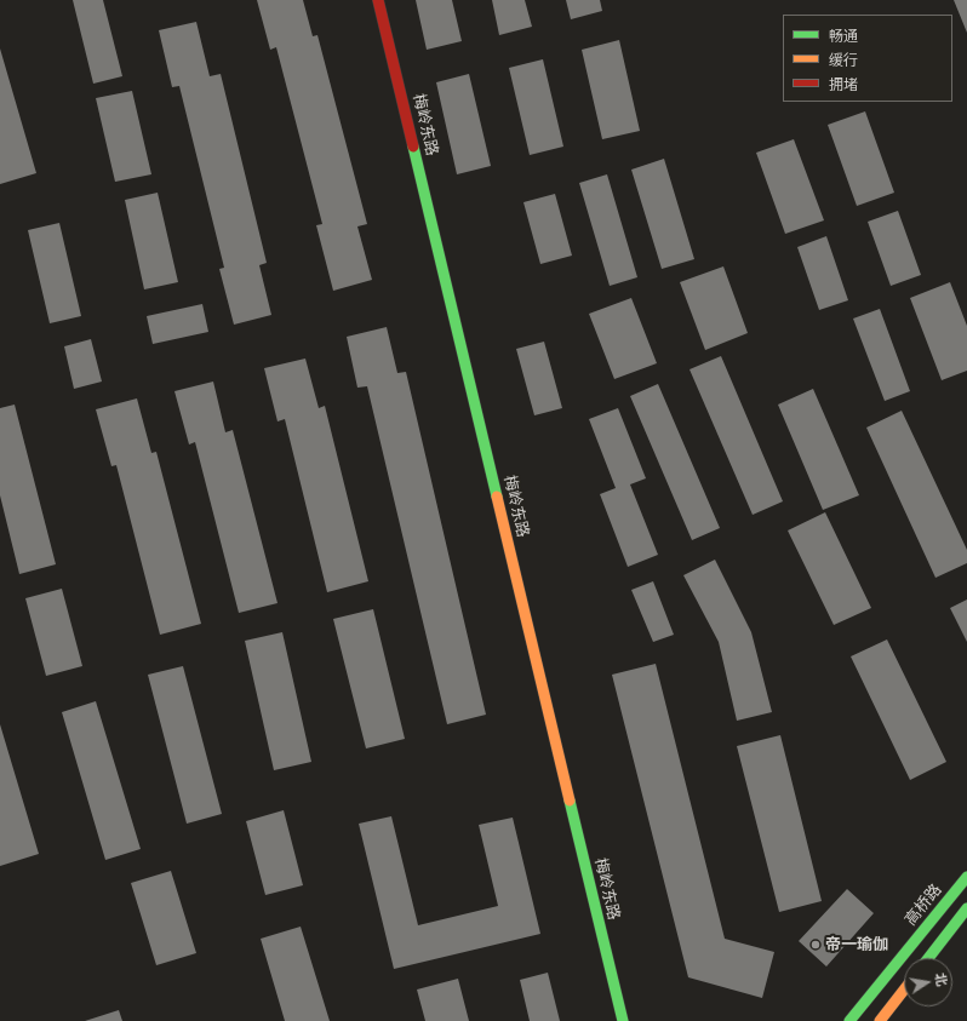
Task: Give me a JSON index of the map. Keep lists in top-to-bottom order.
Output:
{
  "streets": {
    "street": ["梅岭东路", "高桥路"]
  },
  "places": ["帝一瑜伽"],
  "legend": ["畅通", "缓行", "拥堵"],
  "north": "right"
}
